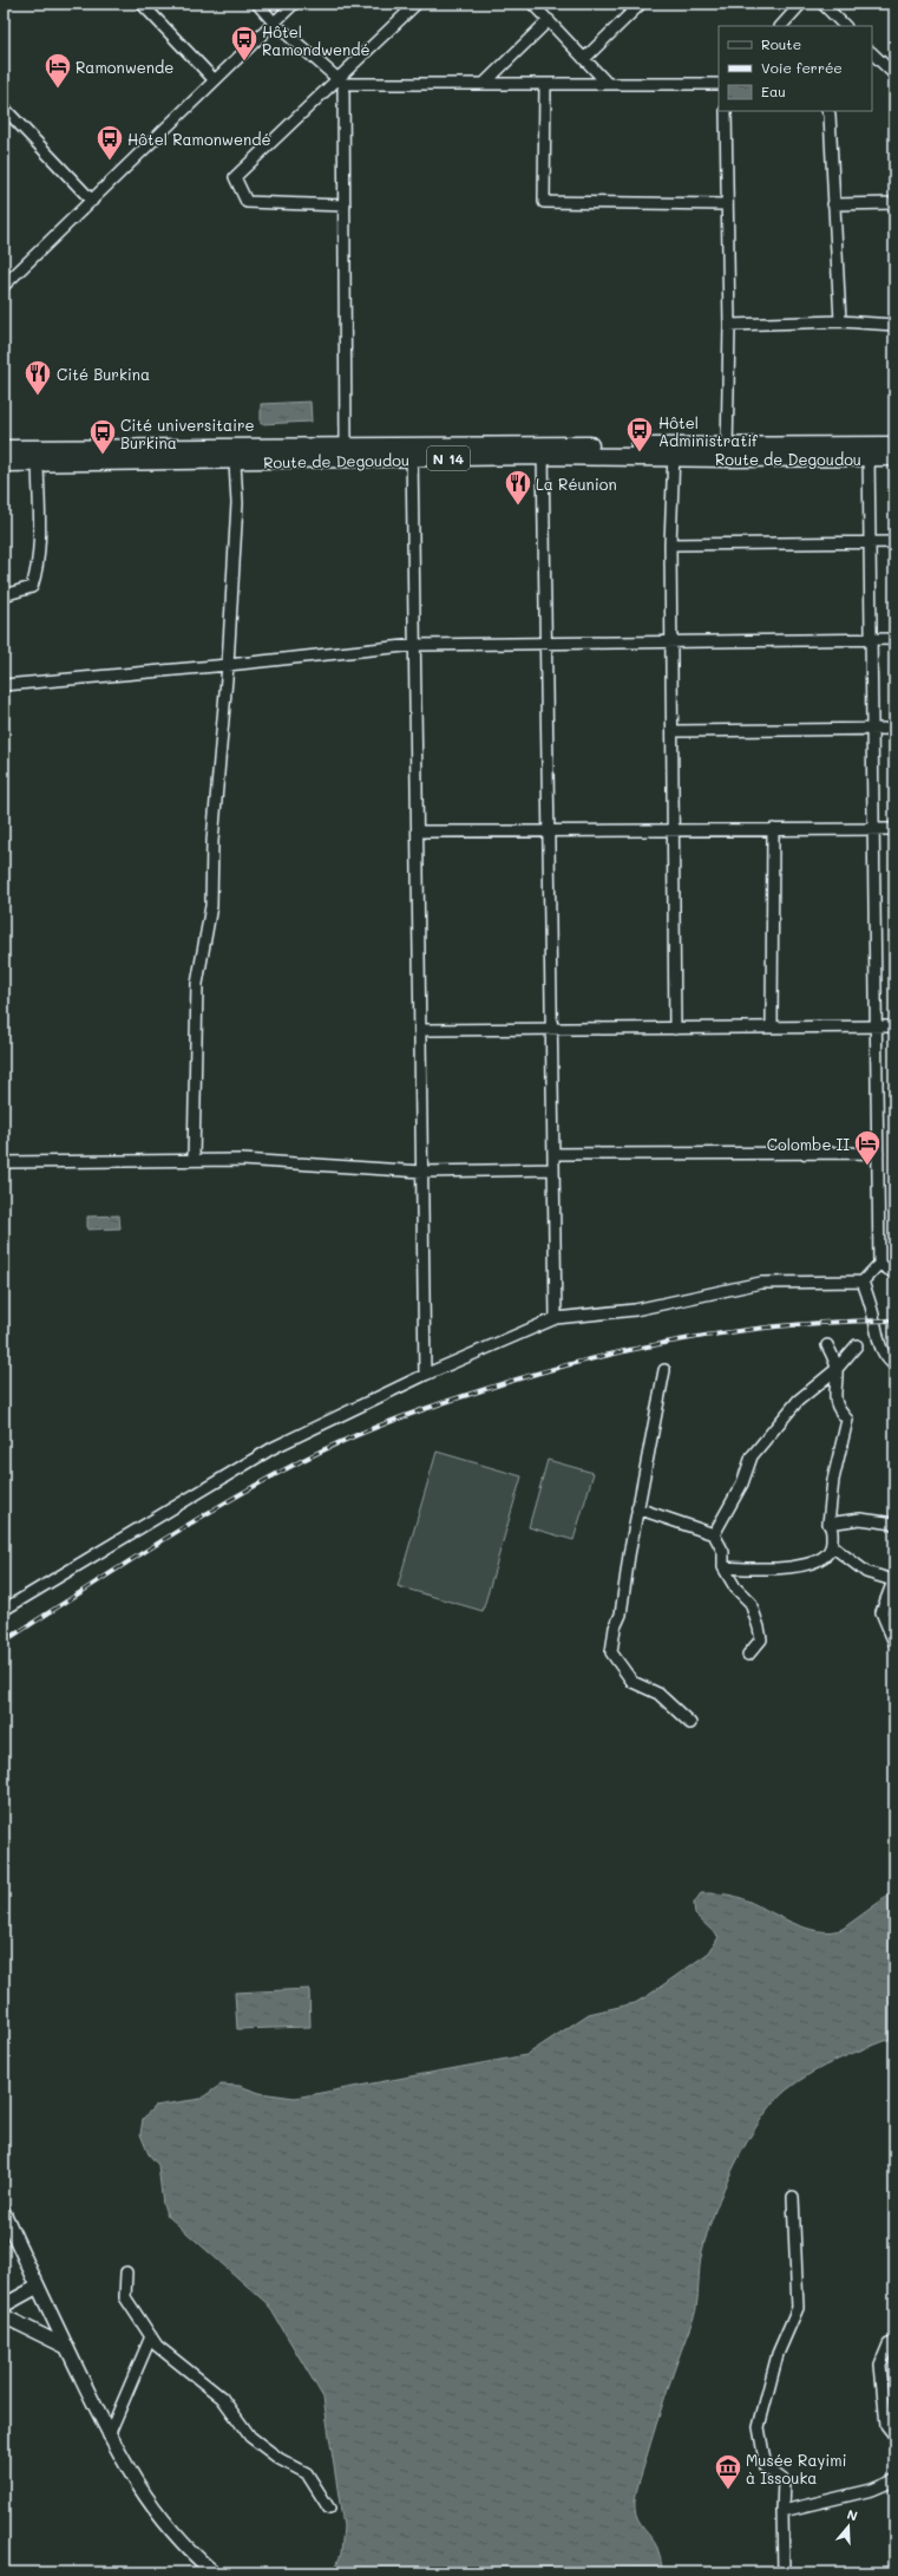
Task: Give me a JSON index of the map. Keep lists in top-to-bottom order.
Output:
{
  "streets": {
    "main road": ["N 14", "Route de Degoudou"]
  },
  "places": {
    "bus stop": [
      "Hôtel Ramondwendé",
      "Hôtel Ramonwendé",
      "Hôtel Administratif",
      "Cité universitaire Burkina"
    ],
    "hotel": ["Ramonwende", "Colombe II"],
    "restaurant": ["Cité Burkina", "La Réunion"],
    "museum": ["Musée Rayimi à Issouka"]
  },
  "legend": ["Route", "Voie ferrée", "Eau"],
  "north": "top"
}
